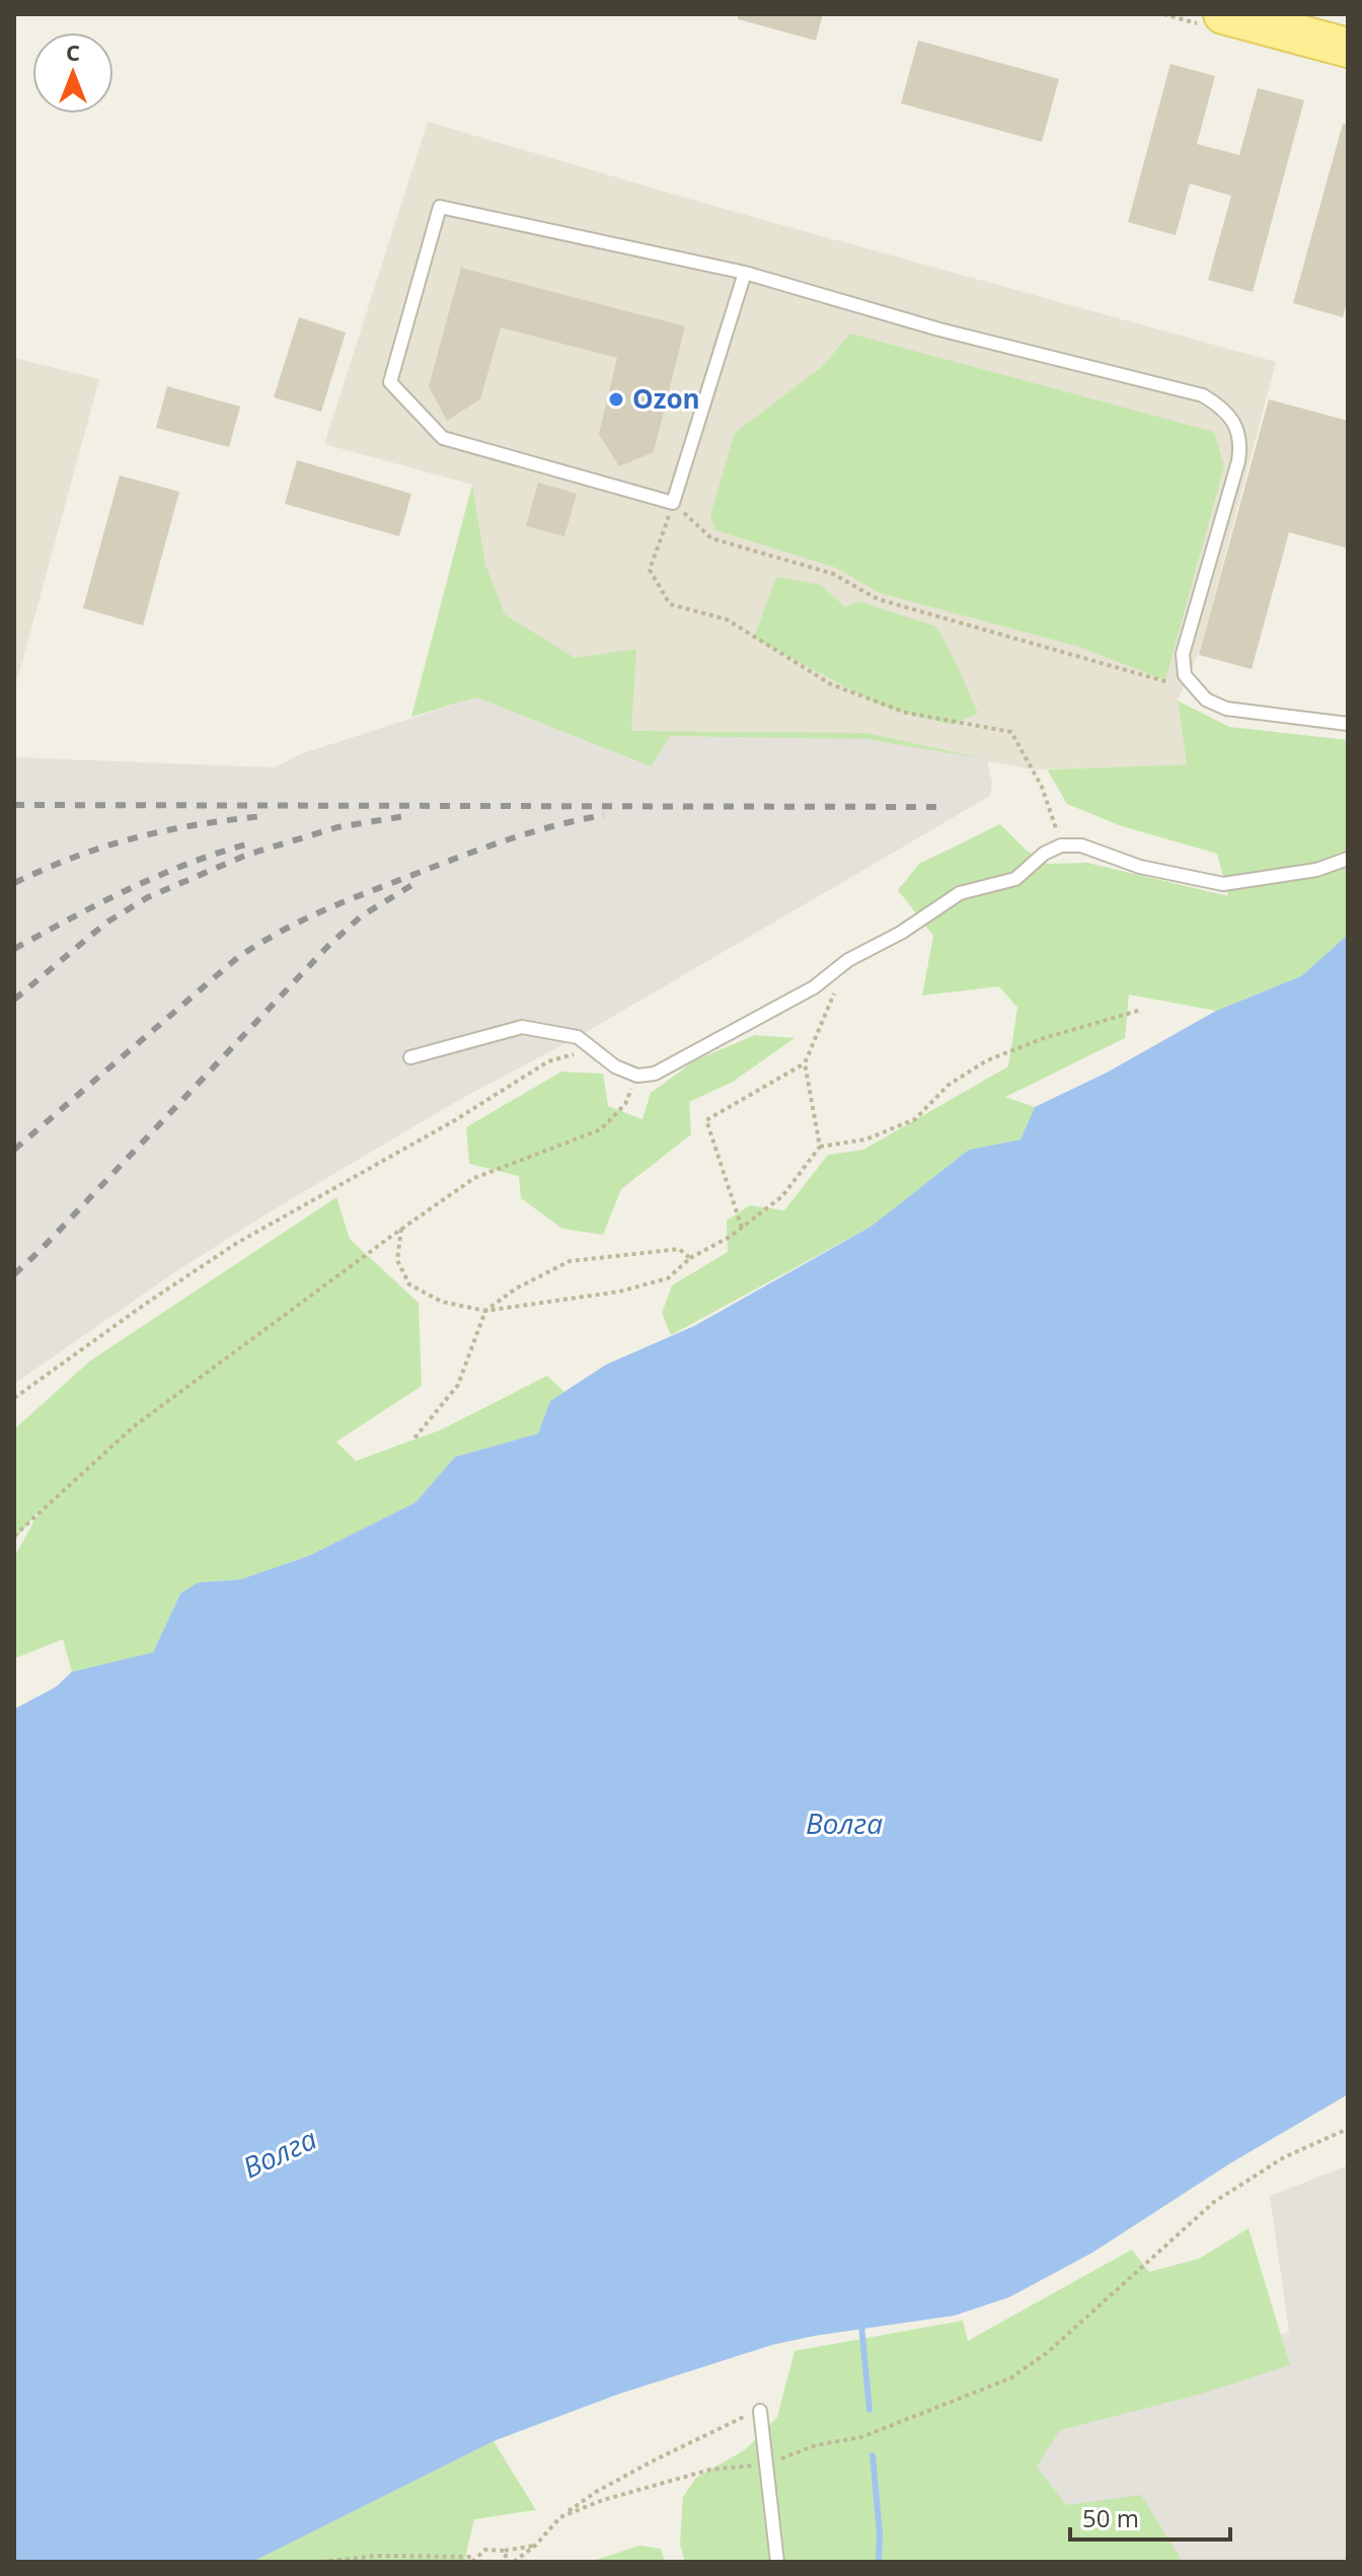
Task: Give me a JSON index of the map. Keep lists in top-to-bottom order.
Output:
{
  "water": ["Волга"],
  "places": ["Ozon"],
  "scale_bar": "50 m",
  "north": "top"
}
